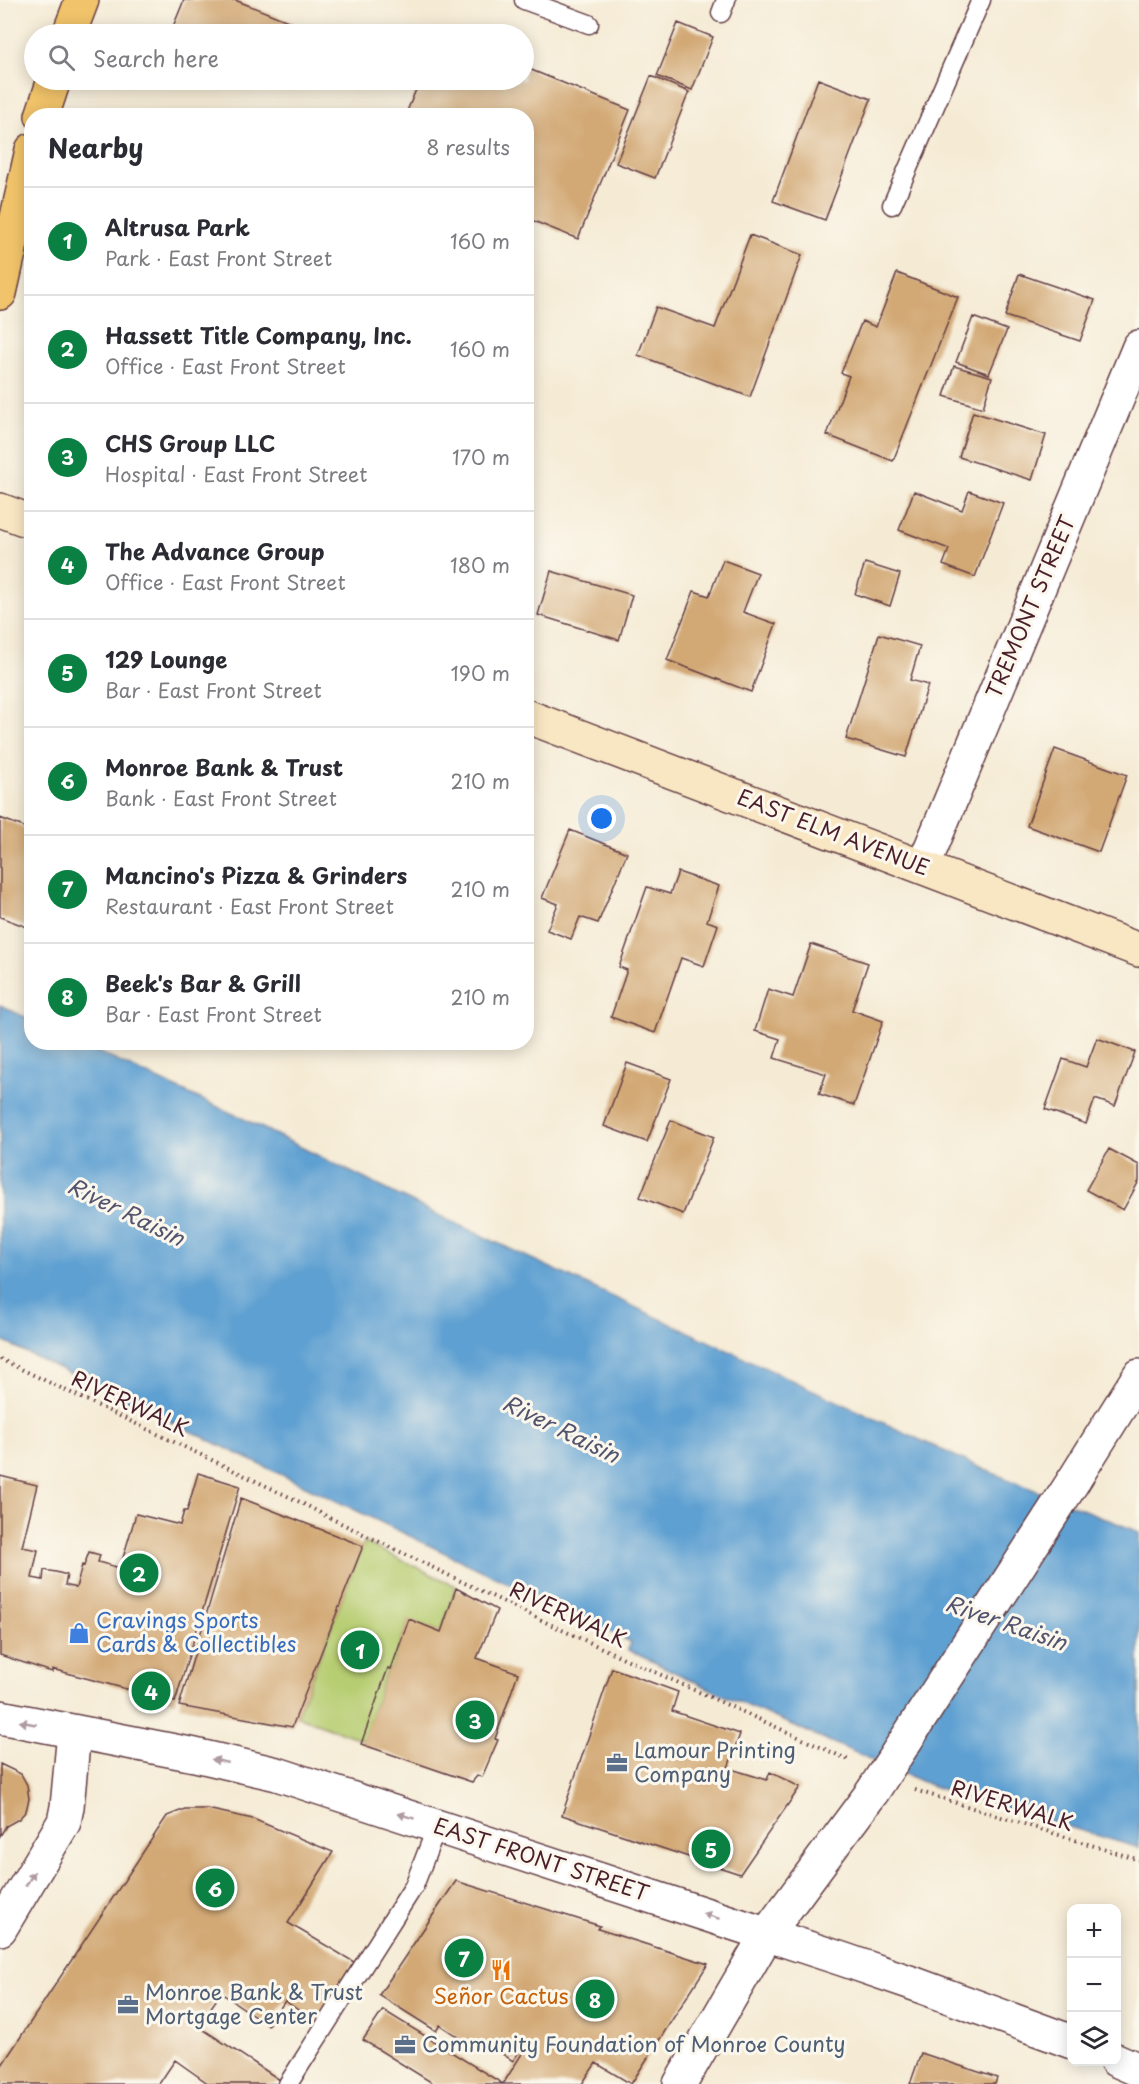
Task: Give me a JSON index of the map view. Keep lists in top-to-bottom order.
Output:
{
  "streets": {
    "main road": ["EAST ELM AVENUE"],
    "street": ["TREMONT STREET", "EAST FRONT STREET"],
    "path": ["RIVERWALK"]
  },
  "crossings": [
    ["TREMONT STREET", "EAST ELM AVENUE"]
  ],
  "one_way": ["EAST FRONT STREET"],
  "water": ["River Raisin"],
  "places": {
    "shop": ["Cravings Sports Cards & Collectibles"],
    "office": ["Lamour Printing Company", "Monroe Bank & Trust Mortgage Center", "Community Foundation of Monroe County"],
    "restaurant": ["Señor Cactus"]
  },
  "page": {
    "search": "Search here",
    "heading": ["Nearby", "8 results"],
    "list": [
      {
        "mark": "1",
        "name": "Altrusa Park",
        "note": "Park · East Front Street",
        "value": "160 m"
      },
      {
        "mark": "2",
        "name": "Hassett Title Company, Inc.",
        "note": "Office · East Front Street",
        "value": "160 m"
      },
      {
        "mark": "3",
        "name": "CHS Group LLC",
        "note": "Hospital · East Front Street",
        "value": "170 m"
      },
      {
        "mark": "4",
        "name": "The Advance Group",
        "note": "Office · East Front Street",
        "value": "180 m"
      },
      {
        "mark": "5",
        "name": "129 Lounge",
        "note": "Bar · East Front Street",
        "value": "190 m"
      },
      {
        "mark": "6",
        "name": "Monroe Bank & Trust",
        "note": "Bank · East Front Street",
        "value": "210 m"
      },
      {
        "mark": "7",
        "name": "Mancino's Pizza & Grinders",
        "note": "Restaurant · East Front Street",
        "value": "210 m"
      },
      {
        "mark": "8",
        "name": "Beek's Bar & Grill",
        "note": "Bar · East Front Street",
        "value": "210 m"
      }
    ],
    "pins": [
      "2",
      "1",
      "4",
      "3",
      "5",
      "6",
      "7",
      "8"
    ],
    "map_buttons": ["+", "−"]
  }
}
